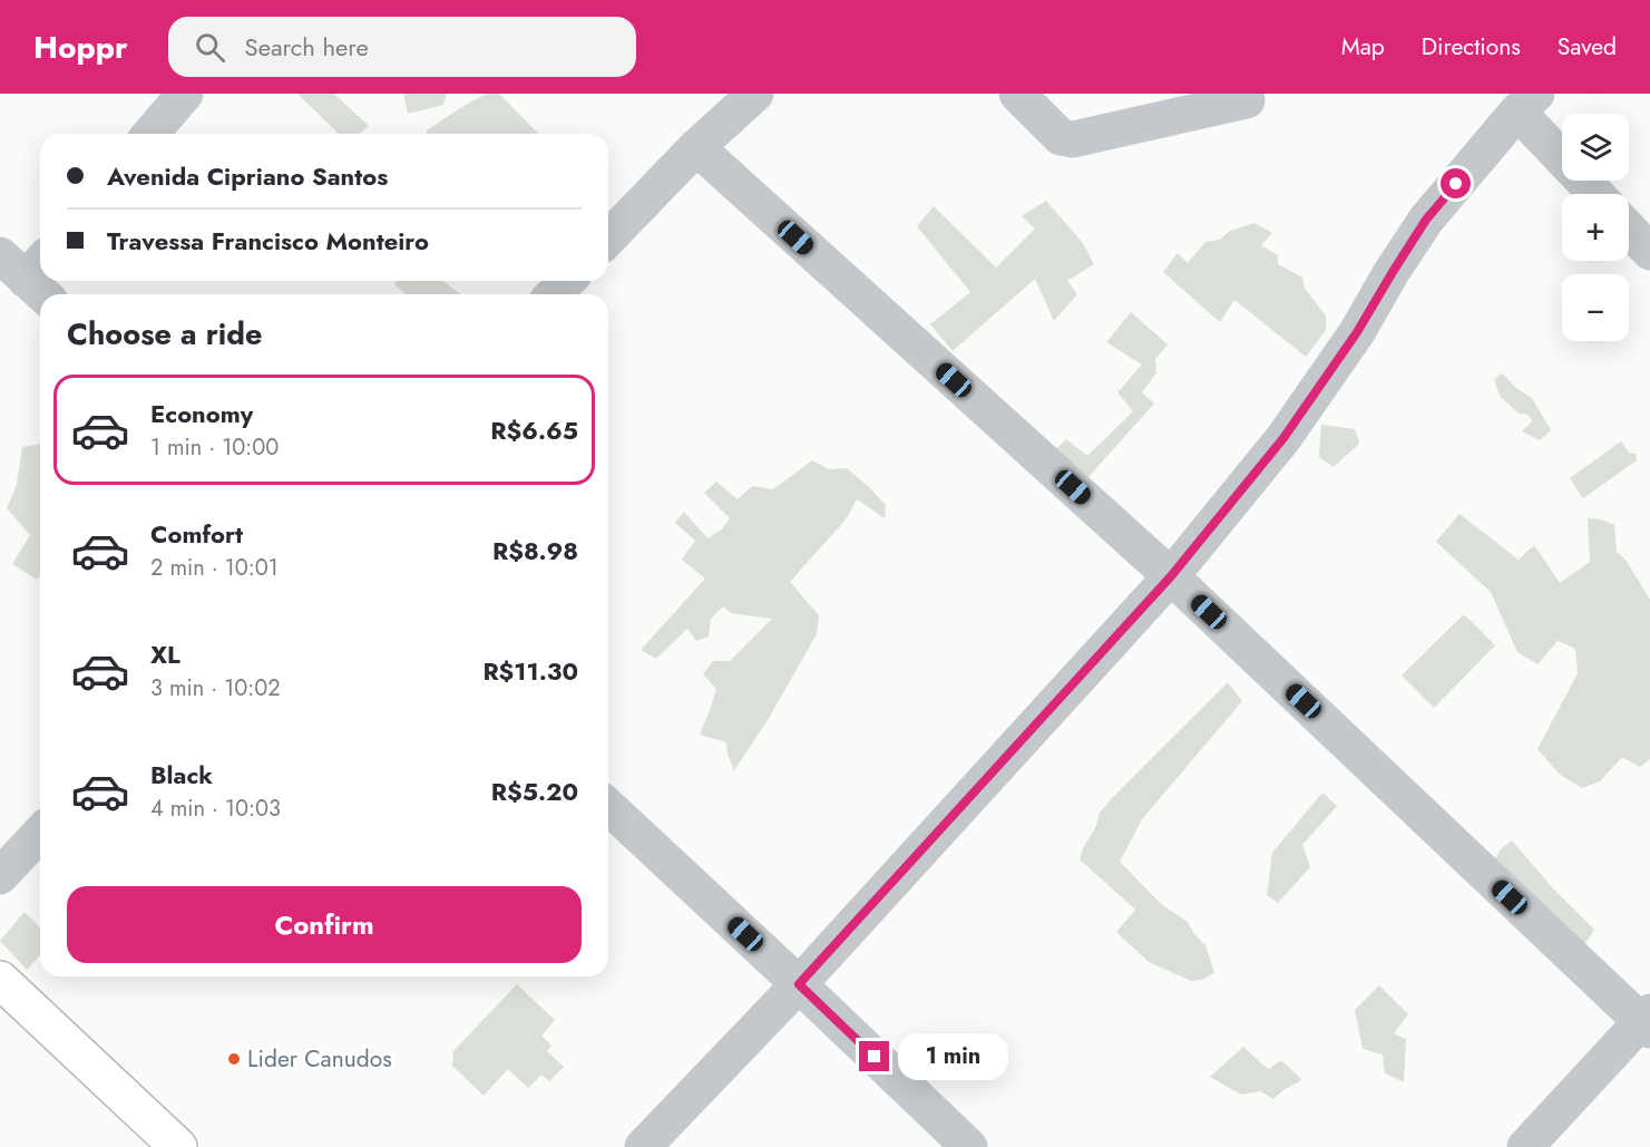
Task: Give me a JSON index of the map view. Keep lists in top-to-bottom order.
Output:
{
  "places": ["Lider Canudos"],
  "page": {
    "header": "Hoppr",
    "search": "Search here",
    "nav": ["Map", "Directions", "Saved"],
    "map_buttons": ["+", "−"],
    "banner": ["Avenida Cipriano Santos", "Travessa Francisco Monteiro"],
    "heading": "Choose a ride",
    "list": [
      {
        "name": "Economy",
        "note": "1 min · 10:00",
        "value": "R$6.65"
      },
      {
        "name": "Comfort",
        "note": "2 min · 10:01",
        "value": "R$8.98"
      },
      {
        "name": "XL",
        "note": "3 min · 10:02",
        "value": "R$11.30"
      },
      {
        "name": "Black",
        "note": "4 min · 10:03",
        "value": "R$5.20"
      }
    ],
    "buttons": "Confirm",
    "bubble": "1 min"
  }
}
